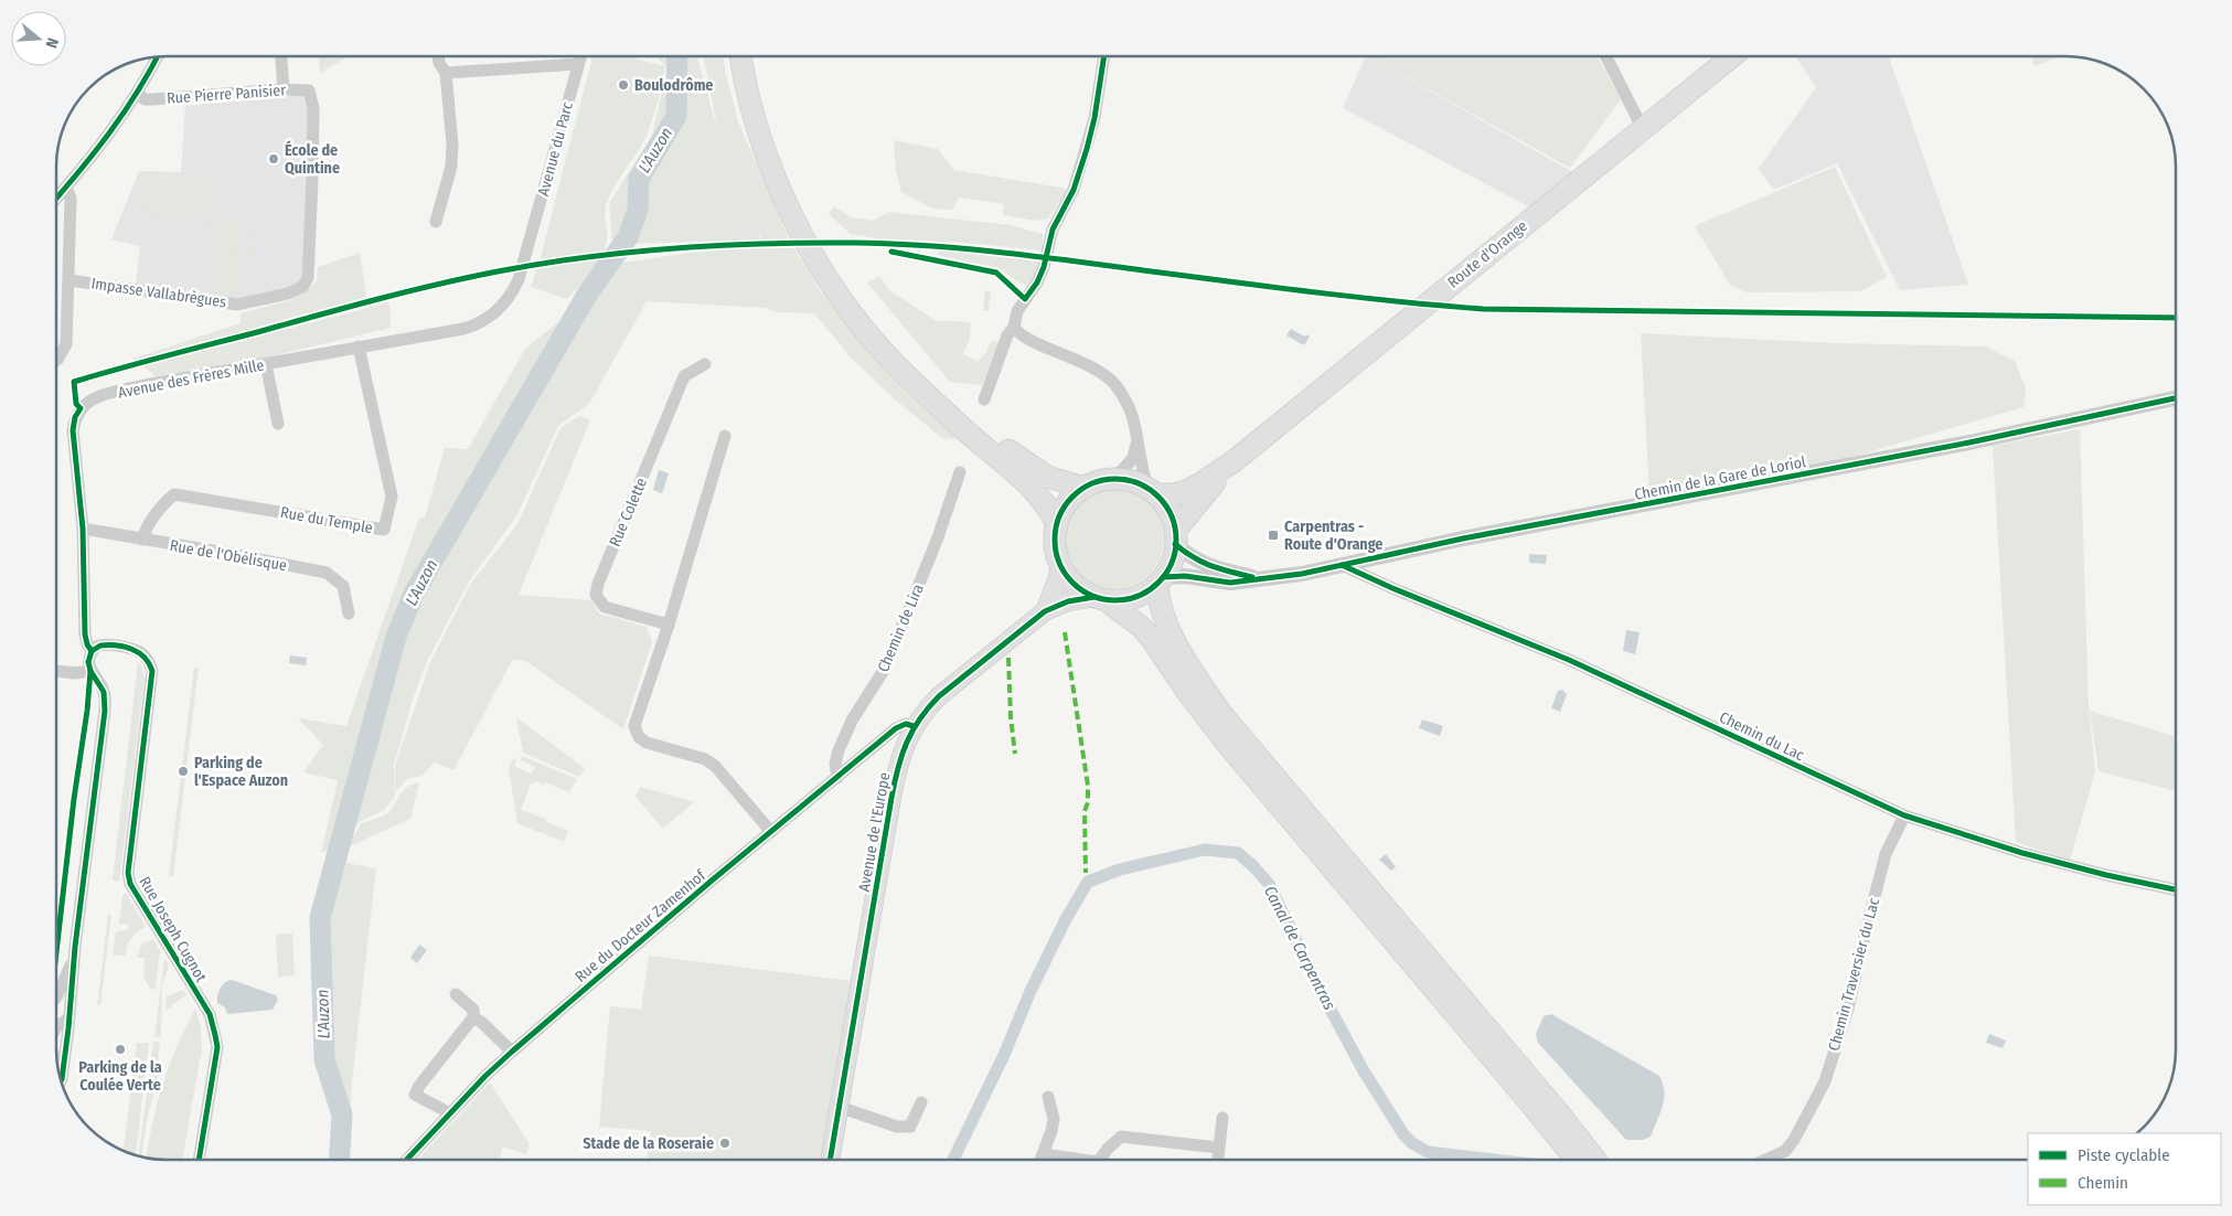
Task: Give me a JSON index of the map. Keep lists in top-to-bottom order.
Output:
{
  "streets": {
    "main road": ["Route d'Orange", "Avenue de l'Europe"],
    "street": [
      "Rue Pierre Panisier",
      "Avenue du Parc",
      "Impasse Vallabrègues",
      "Avenue des Frères Mille",
      "Chemin de la Gare de Loriol",
      "Rue Colette",
      "Rue du Temple",
      "Rue de l'Obélisque",
      "Chemin de Lira",
      "Chemin du Lac",
      "Rue du Docteur Zamenhof",
      "Rue Joseph Cugnot",
      "Chemin Traversier du Lac"
    ]
  },
  "crossings": [
    ["Rue Pierre Panisier", "Impasse Vallabrègues"],
    ["Avenue du Parc", "Avenue des Frères Mille"],
    ["Route d'Orange", "Chemin de la Gare de Loriol"],
    ["Route d'Orange", "Avenue de l'Europe"],
    ["Avenue des Frères Mille", "Rue du Temple"],
    ["Avenue des Frères Mille", "Rue de l'Obélisque"],
    ["Avenue des Frères Mille", "Rue Joseph Cugnot"],
    ["Chemin de la Gare de Loriol", "Chemin du Lac"],
    ["Chemin de la Gare de Loriol", "Avenue de l'Europe"],
    ["Rue du Temple", "Rue de l'Obélisque"],
    ["Chemin de Lira", "Rue du Docteur Zamenhof"],
    ["Chemin du Lac", "Chemin Traversier du Lac"],
    ["Avenue de l'Europe", "Rue du Docteur Zamenhof"]
  ],
  "water": ["L'Auzon", "Canal de Carpentras"],
  "places": {
    "other": [
      "Boulodrôme",
      "École de Quintine",
      "Parking de l'Espace Auzon",
      "Parking de la Coulée Verte",
      "Stade de la Roseraie"
    ],
    "transit": ["Carpentras - Route d'Orange"]
  },
  "legend": ["Piste cyclable", "Chemin"],
  "north": "right"
}
